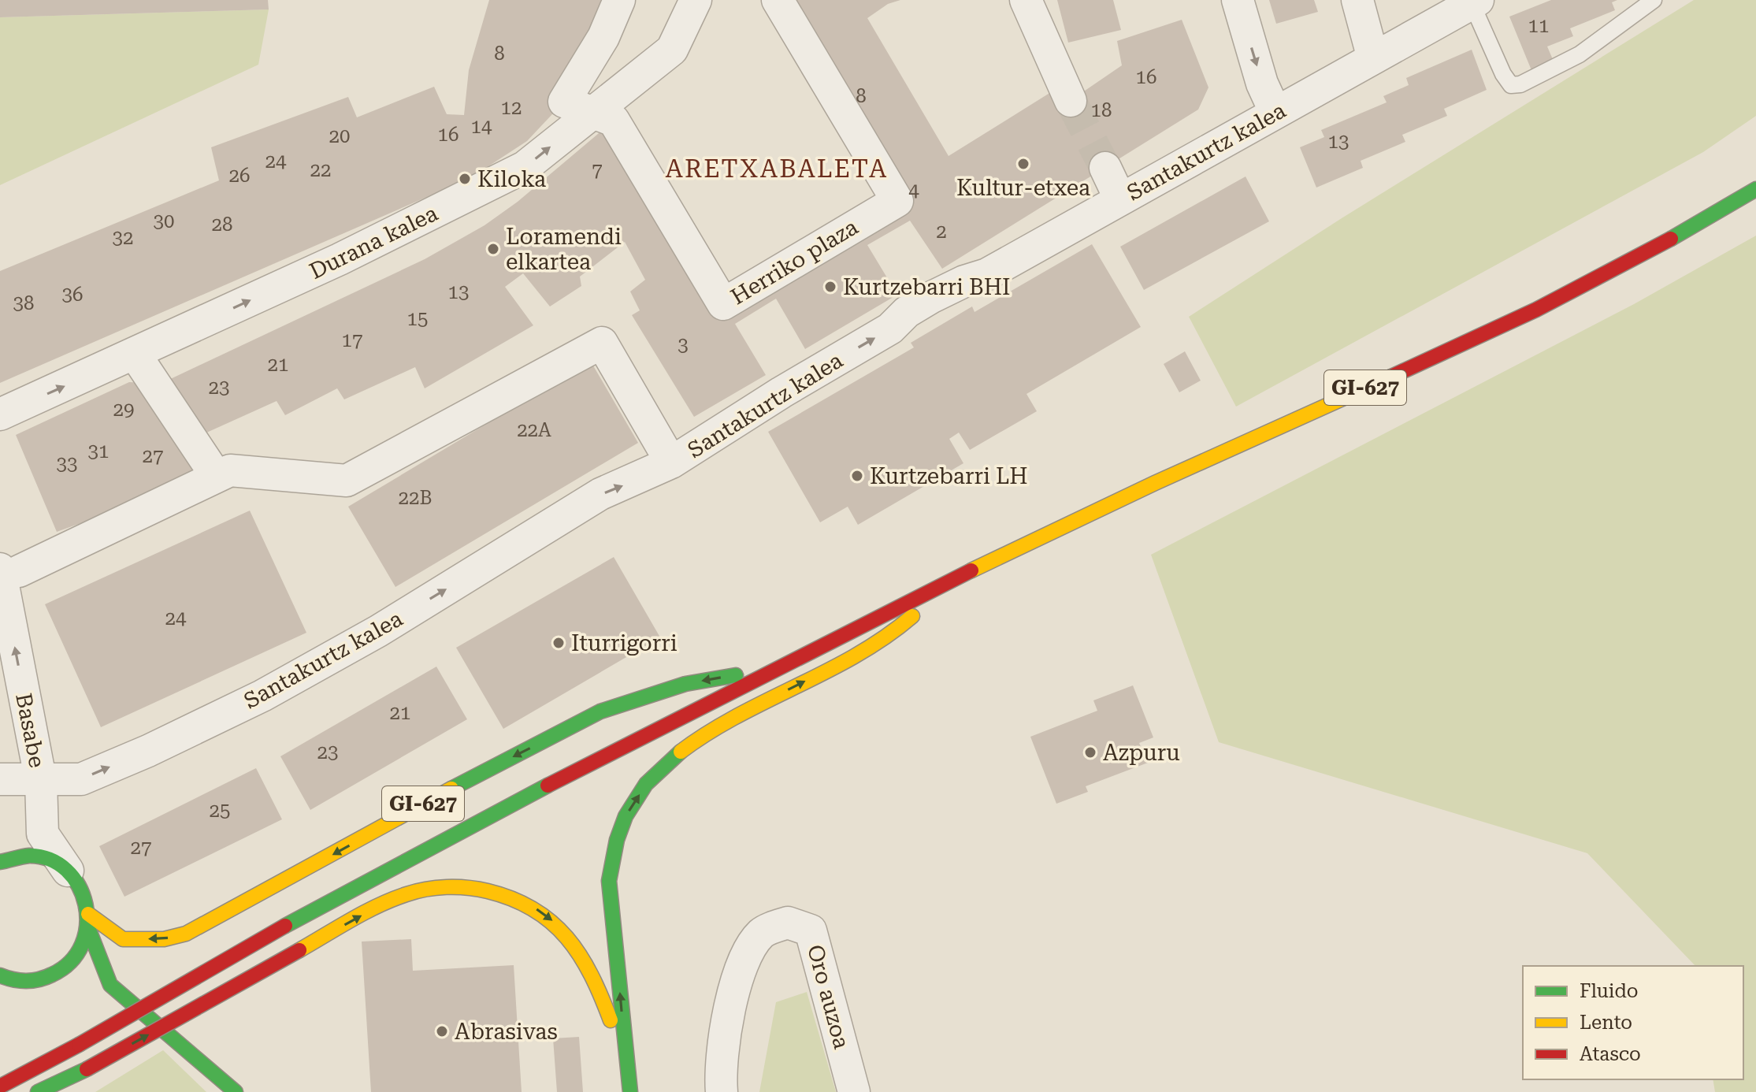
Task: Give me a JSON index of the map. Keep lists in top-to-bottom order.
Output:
{
  "streets": {
    "main road": ["GI-627"],
    "street": [
      "Santakurtz kalea",
      "Durana kalea",
      "Herriko plaza",
      "Basabe",
      "Oro auzoa"
    ]
  },
  "crossings": [
    ["Santakurtz kalea", "Basabe"],
    ["Durana kalea", "Herriko plaza"]
  ],
  "one_way": ["Santakurtz kalea", "Durana kalea", "Basabe"],
  "districts": ["ARETXABALETA"],
  "places": [
    "Kultur-etxea",
    "Kiloka",
    "Loramendi elkartea",
    "Kurtzebarri BHI",
    "Kurtzebarri LH",
    "Iturrigorri",
    "Azpuru",
    "Abrasivas"
  ],
  "house_numbers": [
    "11",
    "8",
    "16",
    "8",
    "12",
    "18",
    "14",
    "16",
    "20",
    "13",
    "24",
    "22",
    "7",
    "26",
    "4",
    "30",
    "28",
    "2",
    "32",
    "13",
    "36",
    "38",
    "15",
    "17",
    "3",
    "21",
    "23",
    "29",
    "22A",
    "31",
    "27",
    "33",
    "22B",
    "24",
    "21",
    "23",
    "25",
    "27"
  ],
  "legend": ["Fluido", "Lento", "Atasco"]
}
